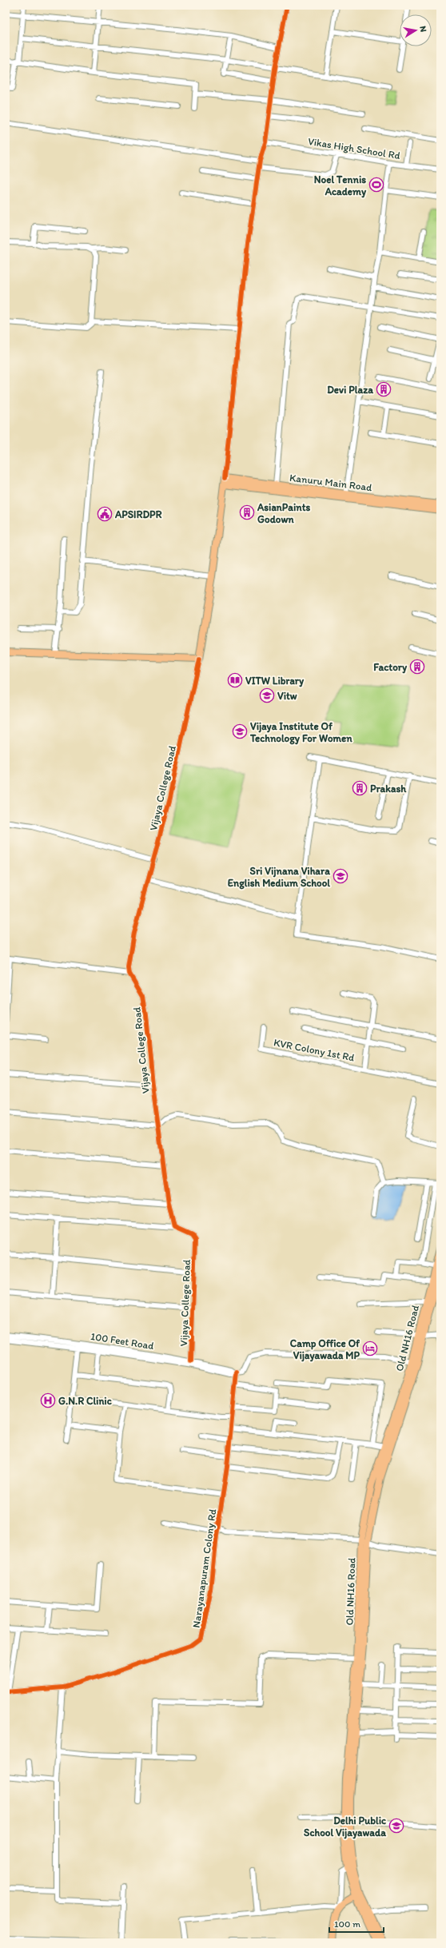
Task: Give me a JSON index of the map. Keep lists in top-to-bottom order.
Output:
{
  "streets": {
    "main road": ["Kanuru Main Road", "Old NH16 Road"],
    "street": [
      "Vikas High School Rd",
      "Vijaya College Road",
      "KVR Colony 1st Rd",
      "100 Feet Road",
      "Narayanapuram Colony Rd"
    ]
  },
  "crossings": [
    ["Vijaya College Road", "100 Feet Road"],
    ["100 Feet Road", "Narayanapuram Colony Rd"]
  ],
  "places": {
    "sports": ["Noel Tennis Academy"],
    "building": [
      "Devi Plaza",
      "AsianPaints Godown",
      "Factory",
      "Prakash"
    ],
    "public building": ["APSIRDPR"],
    "library": ["VITW Library"],
    "school or university": [
      "Vitw",
      "Vijaya Institute Of Technology For Women",
      "Sri Vijnana Vihara English Medium School",
      "Delhi Public School Vijayawada"
    ],
    "hotel": ["Camp Office Of Vijayawada MP"],
    "hospital": ["G.N.R Clinic"]
  },
  "scale_bar": "100 m",
  "north": "right"
}
